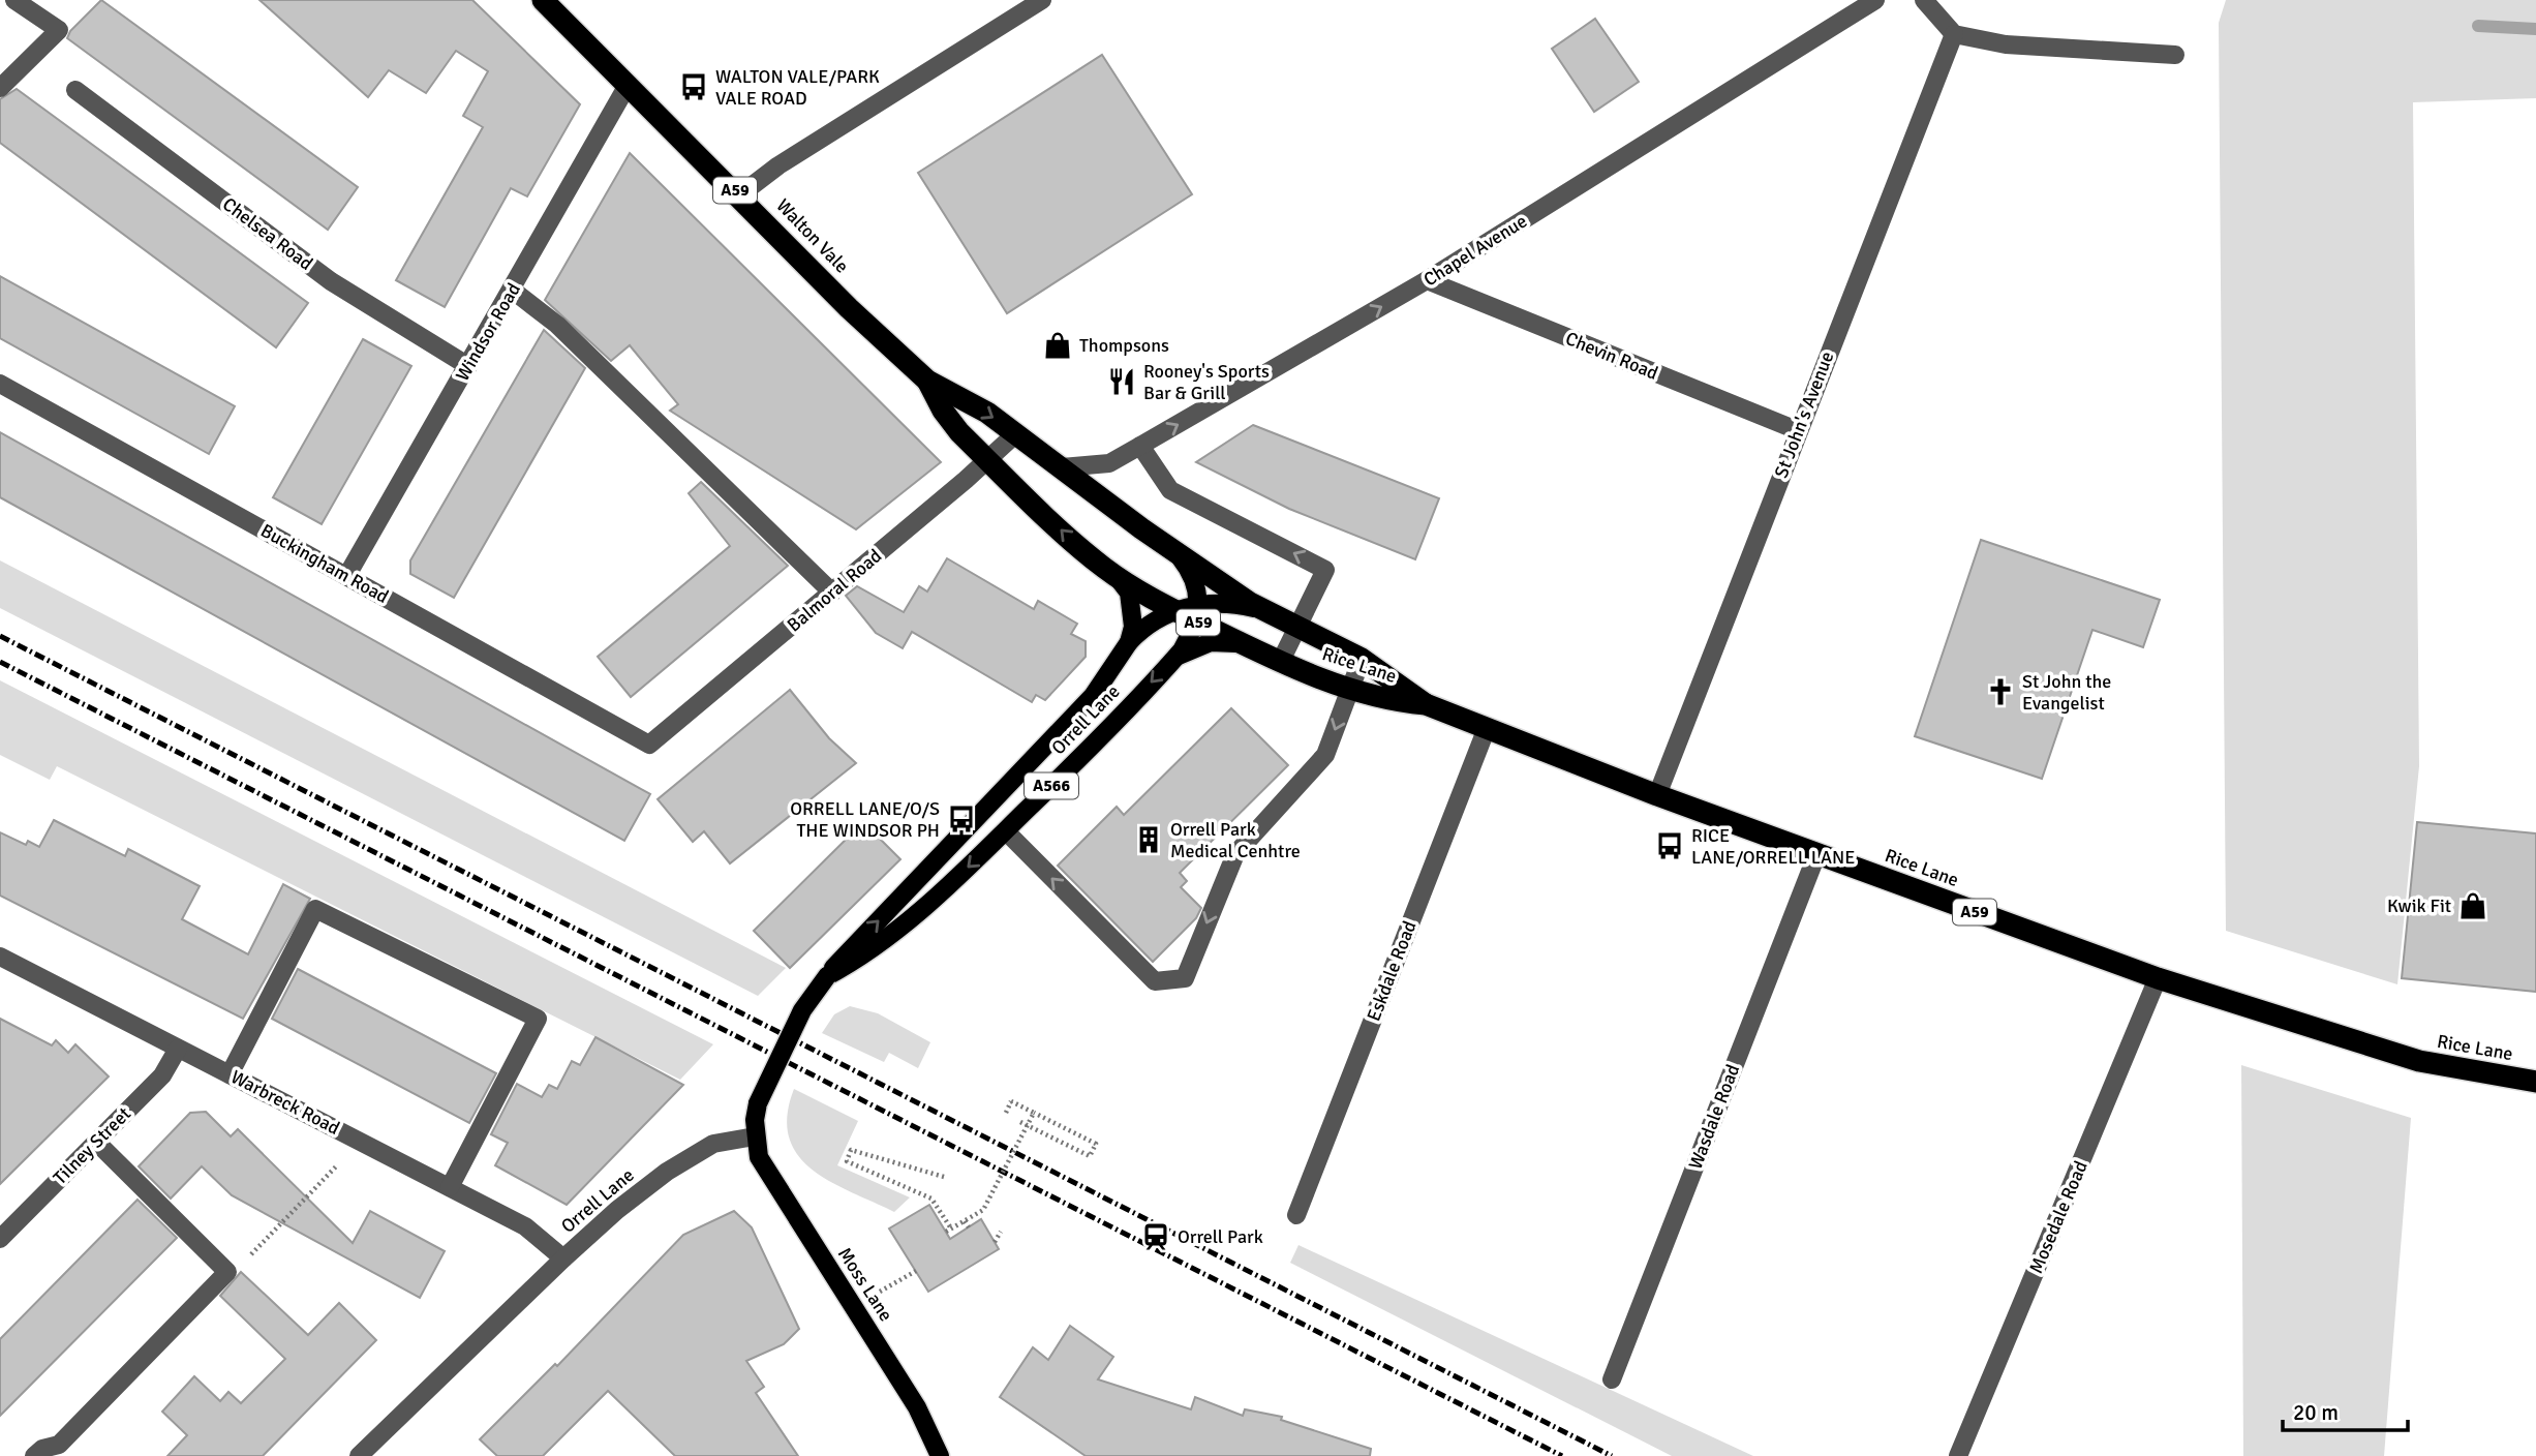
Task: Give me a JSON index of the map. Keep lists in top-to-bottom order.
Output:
{
  "streets": {
    "highway": ["A59", "Walton Vale", "Rice Lane"],
    "main road": ["Orrell Lane", "A566", "Moss Lane"],
    "street": [
      "Chelsea Road",
      "Chapel Avenue",
      "Windsor Road",
      "Chevin Road",
      "St John's Avenue",
      "Buckingham Road",
      "Balmoral Road",
      "Eskdale Road",
      "Warbreck Road",
      "Wasdale Road",
      "Tilney Street",
      "Mosedale Road"
    ]
  },
  "crossings": [
    ["Chelsea Road", "Windsor Road"],
    ["Walton Vale", "Chapel Avenue"],
    ["Walton Vale", "Windsor Road"],
    ["Walton Vale", "Balmoral Road"],
    ["Walton Vale", "Rice Lane"],
    ["Walton Vale", "Orrell Lane"],
    ["Chapel Avenue", "Chevin Road"],
    ["Windsor Road", "Buckingham Road"],
    ["Chevin Road", "St John's Avenue"],
    ["St John's Avenue", "Rice Lane"],
    ["Buckingham Road", "Balmoral Road"],
    ["Rice Lane", "Eskdale Road"],
    ["Rice Lane", "Wasdale Road"],
    ["Rice Lane", "Mosedale Road"],
    ["Orrell Lane", "Warbreck Road"],
    ["Orrell Lane", "Moss Lane"],
    ["Warbreck Road", "Tilney Street"]
  ],
  "one_way": ["Chapel Avenue"],
  "places": {
    "bus stop": ["WALTON VALE/PARK VALE ROAD", "ORRELL LANE/O/S THE WINDSOR PH", "RICE LANE/ORRELL LANE"],
    "shop": ["Thompsons", "Kwik Fit"],
    "restaurant": ["Rooney's Sports Bar & Grill"],
    "church": ["St John the Evangelist"],
    "building": ["Orrell Park Medical Cenhtre"],
    "station": ["Orrell Park"]
  },
  "scale_bar": "20 m"
}
